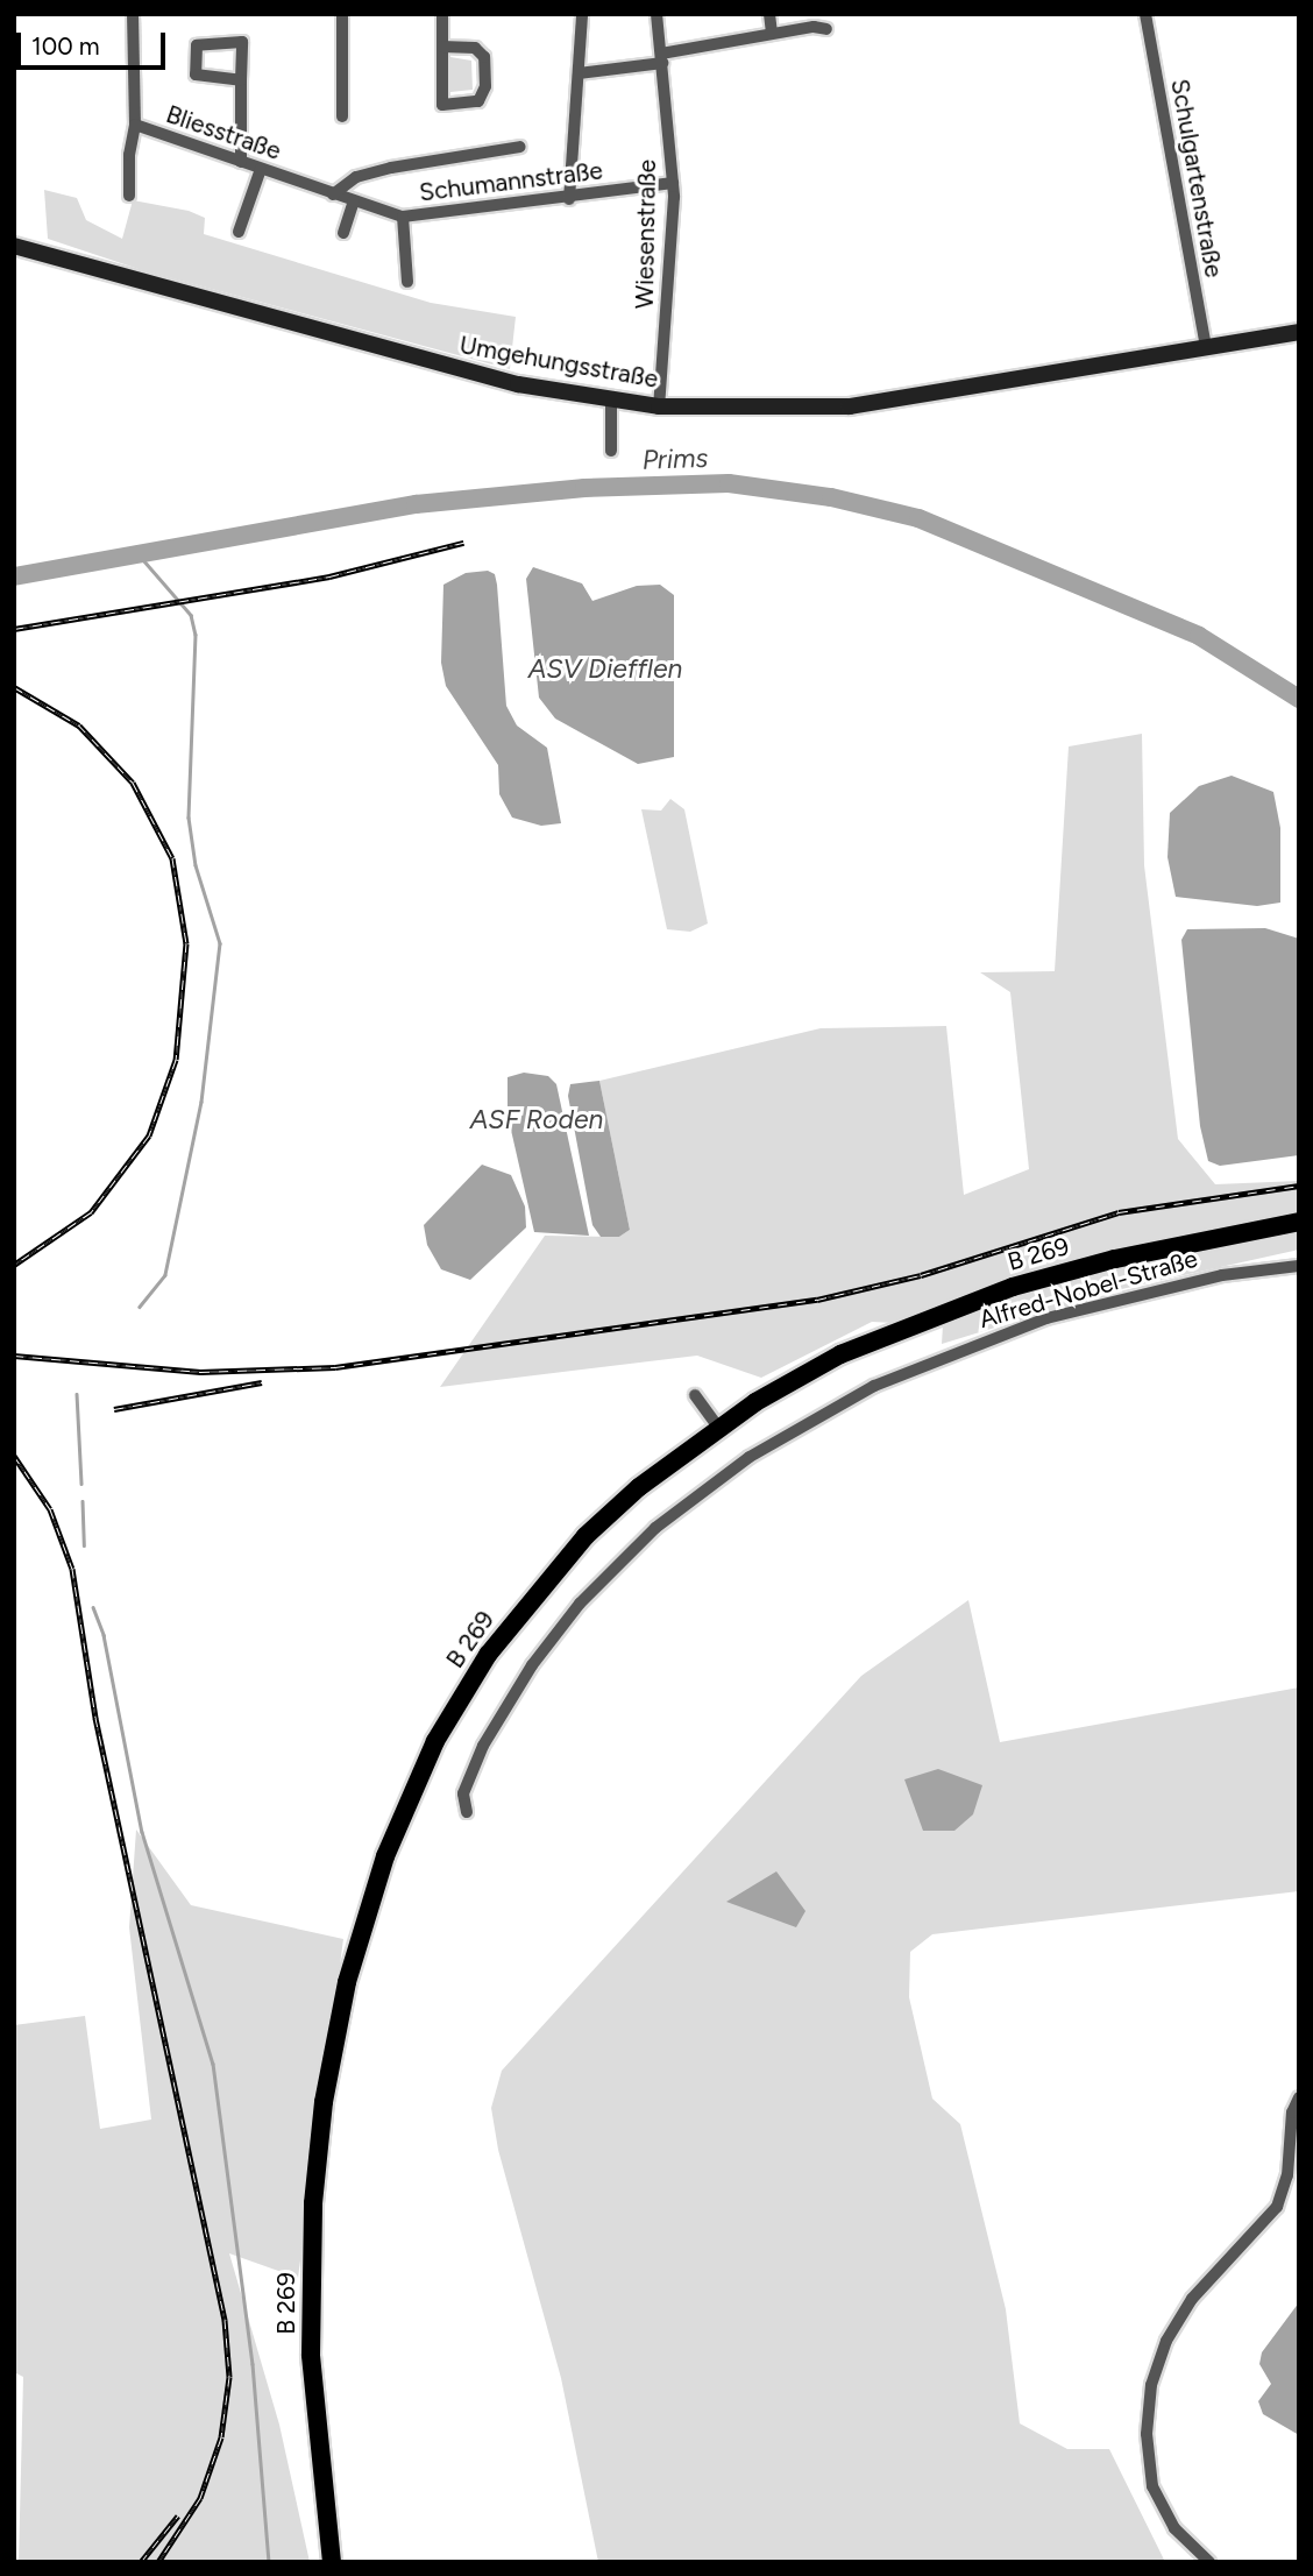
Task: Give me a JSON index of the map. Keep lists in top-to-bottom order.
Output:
{
  "streets": {
    "main road": ["Umgehungsstraße", "B 269"],
    "street": [
      "Bliesstraße",
      "Schulgartenstraße",
      "Schumannstraße",
      "Wiesenstraße",
      "Alfred-Nobel-Straße"
    ]
  },
  "crossings": [
    ["Bliesstraße", "Schumannstraße"],
    ["Schulgartenstraße", "Umgehungsstraße"],
    ["Schumannstraße", "Wiesenstraße"],
    ["Wiesenstraße", "Umgehungsstraße"]
  ],
  "water": ["Prims", "ASV Diefflen", "ASF Roden"],
  "scale_bar": "100 m"
}
